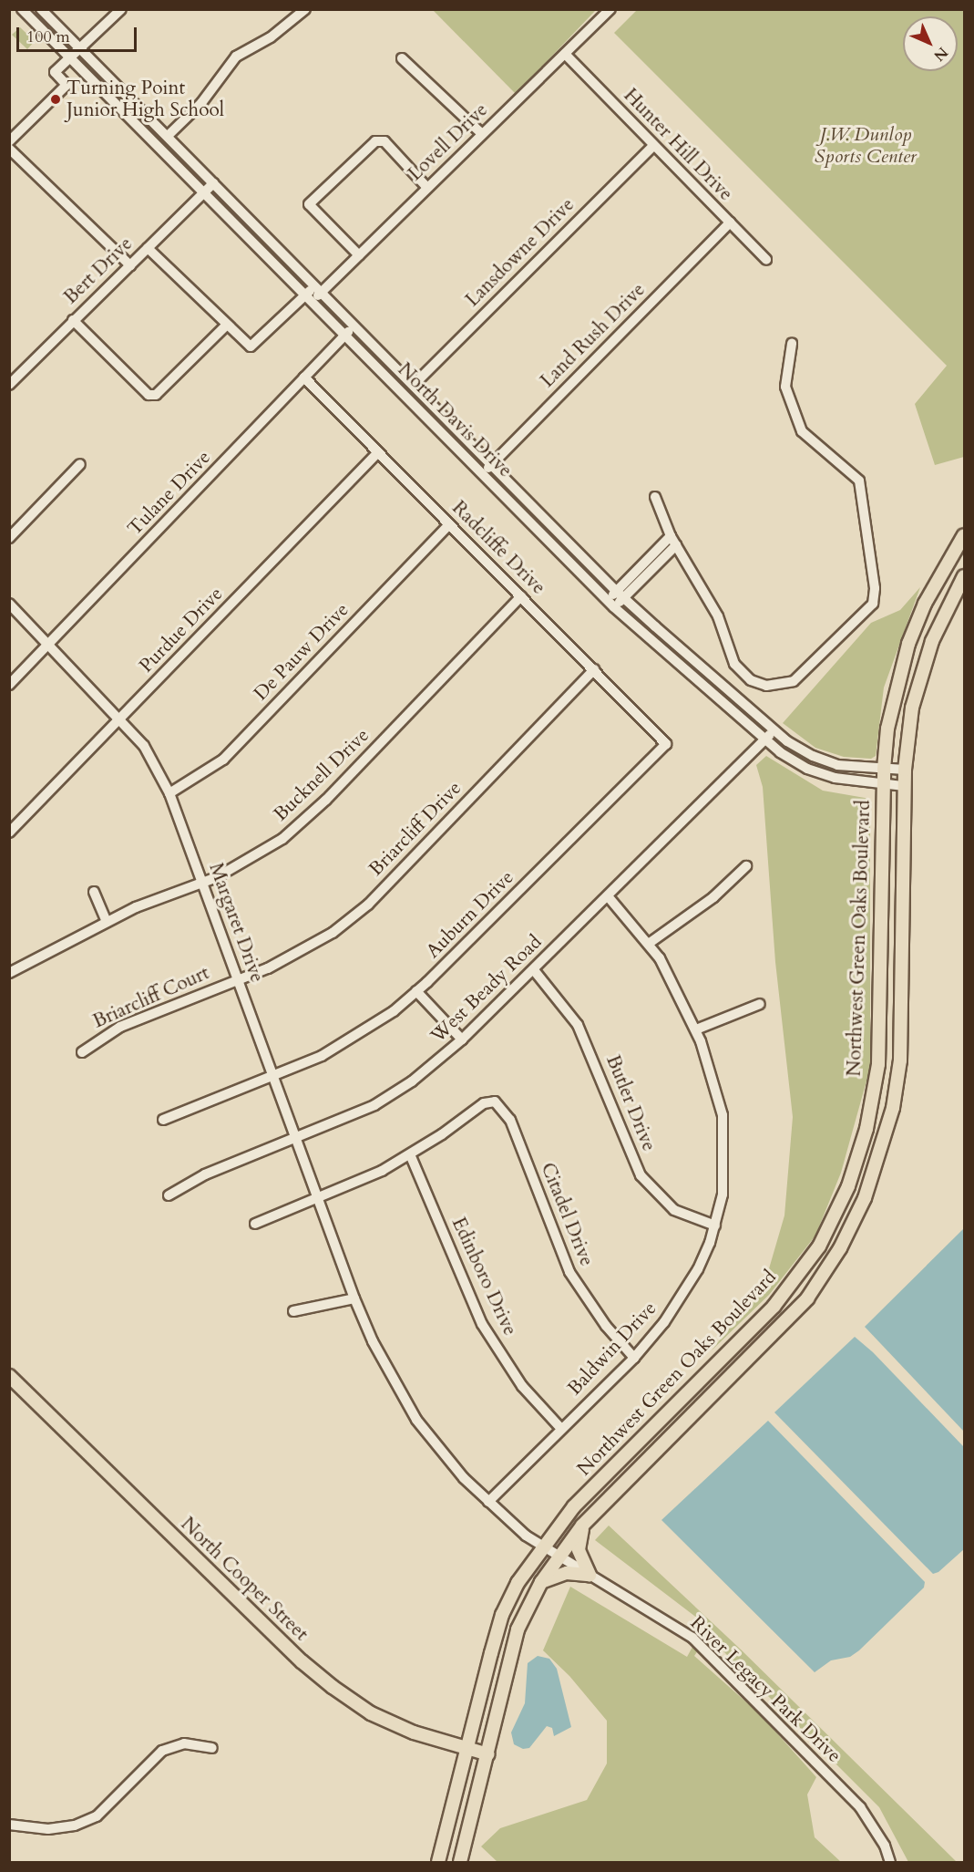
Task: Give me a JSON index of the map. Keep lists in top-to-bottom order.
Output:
{
  "streets": {
    "main road": ["Northwest Green Oaks Boulevard", "North Cooper Street"],
    "street": [
      "Lovell Drive",
      "Hunter Hill Drive",
      "Lansdowne Drive",
      "Bert Drive",
      "Land Rush Drive",
      "North Davis Drive",
      "Tulane Drive",
      "Radcliffe Drive",
      "Purdue Drive",
      "De Pauw Drive",
      "Bucknell Drive",
      "Briarcliff Drive",
      "Auburn Drive",
      "Margaret Drive",
      "West Beady Road",
      "Briarcliff Court",
      "Butler Drive",
      "Citadel Drive",
      "Edinboro Drive",
      "Baldwin Drive",
      "River Legacy Park Drive"
    ]
  },
  "crossings": [
    ["Lovell Drive", "Hunter Hill Drive"],
    ["Lovell Drive", "North Davis Drive"],
    ["Hunter Hill Drive", "Lansdowne Drive"],
    ["Hunter Hill Drive", "Land Rush Drive"],
    ["Lansdowne Drive", "North Davis Drive"],
    ["Bert Drive", "North Davis Drive"],
    ["Land Rush Drive", "North Davis Drive"],
    ["North Davis Drive", "Tulane Drive"],
    ["North Davis Drive", "Northwest Green Oaks Boulevard"],
    ["North Davis Drive", "West Beady Road"],
    ["Tulane Drive", "Radcliffe Drive"],
    ["Tulane Drive", "Margaret Drive"],
    ["Radcliffe Drive", "Purdue Drive"],
    ["Radcliffe Drive", "De Pauw Drive"],
    ["Radcliffe Drive", "Bucknell Drive"],
    ["Radcliffe Drive", "Briarcliff Drive"],
    ["Radcliffe Drive", "Auburn Drive"],
    ["Purdue Drive", "Margaret Drive"],
    ["De Pauw Drive", "Margaret Drive"],
    ["Bucknell Drive", "Margaret Drive"],
    ["Briarcliff Drive", "Margaret Drive"],
    ["Briarcliff Drive", "Briarcliff Court"],
    ["Auburn Drive", "Margaret Drive"],
    ["Margaret Drive", "Northwest Green Oaks Boulevard"],
    ["Margaret Drive", "West Beady Road"],
    ["Margaret Drive", "Briarcliff Court"],
    ["Margaret Drive", "Baldwin Drive"],
    ["Margaret Drive", "River Legacy Park Drive"],
    ["Northwest Green Oaks Boulevard", "North Cooper Street"],
    ["Northwest Green Oaks Boulevard", "River Legacy Park Drive"],
    ["West Beady Road", "Butler Drive"],
    ["West Beady Road", "Baldwin Drive"],
    ["Butler Drive", "Baldwin Drive"],
    ["Citadel Drive", "Edinboro Drive"],
    ["Citadel Drive", "Baldwin Drive"],
    ["Edinboro Drive", "Baldwin Drive"]
  ],
  "parks": ["J.W. Dunlop Sports Center"],
  "places": ["Turning Point Junior High School"],
  "scale_bar": "100 m",
  "north": "bottom right"
}
